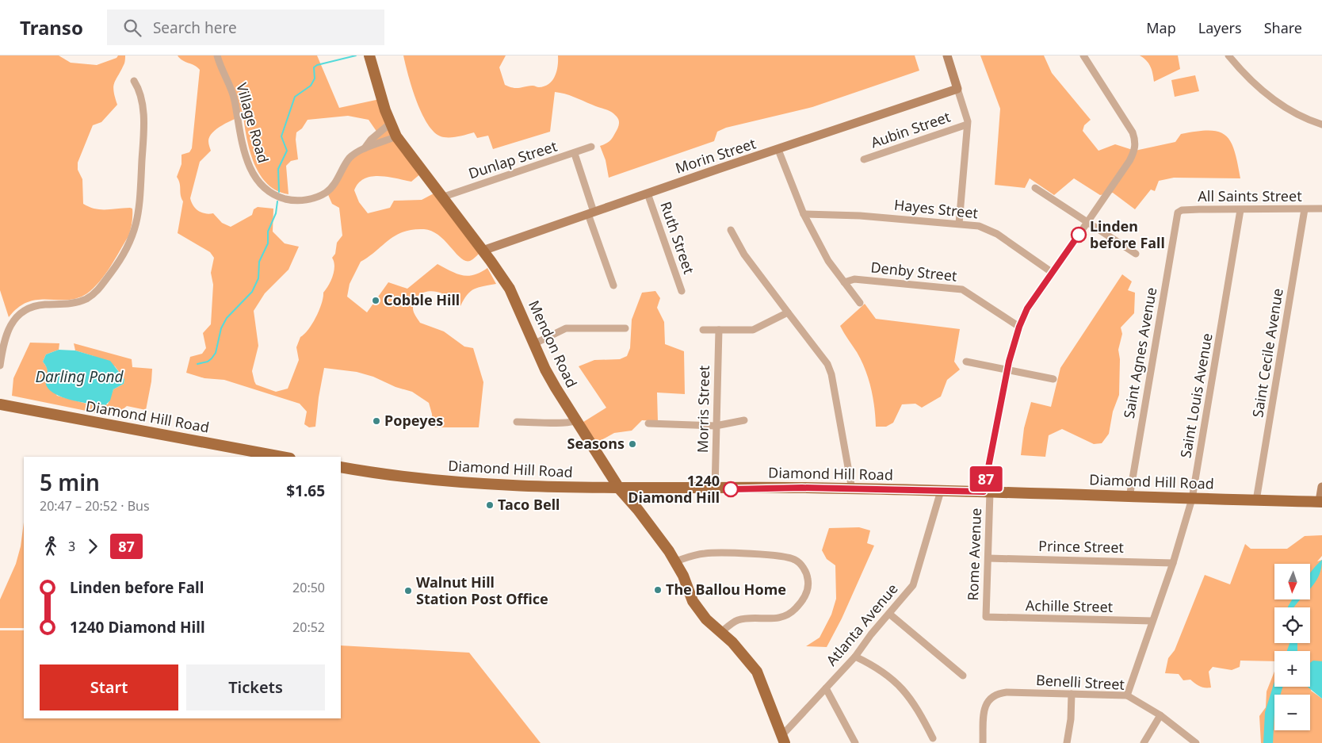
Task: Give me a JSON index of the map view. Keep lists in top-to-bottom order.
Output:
{
  "streets": {
    "main road": ["Mendon Road", "Diamond Hill Road"],
    "street": [
      "Village Road",
      "Aubin Street",
      "Morin Street",
      "Dunlap Street",
      "All Saints Street",
      "Hayes Street",
      "Ruth Street",
      "Denby Street",
      "Saint Agnes Avenue",
      "Saint Cecile Avenue",
      "Saint Louis Avenue",
      "Morris Street",
      "Prince Street",
      "Rome Avenue",
      "Achille Street",
      "Atlanta Avenue",
      "Benelli Street"
    ]
  },
  "crossings": [
    ["Village Road", "Mendon Road"],
    ["Morin Street", "Ruth Street"],
    ["Morin Street", "Mendon Road"],
    ["Dunlap Street", "Mendon Road"],
    ["All Saints Street", "Saint Agnes Avenue"],
    ["All Saints Street", "Saint Cecile Avenue"],
    ["All Saints Street", "Saint Louis Avenue"],
    ["Hayes Street", "Rome Avenue"],
    ["Denby Street", "Rome Avenue"],
    ["Mendon Road", "Diamond Hill Road"],
    ["Mendon Road", "Atlanta Avenue"],
    ["Saint Agnes Avenue", "Diamond Hill Road"],
    ["Saint Cecile Avenue", "Diamond Hill Road"],
    ["Saint Louis Avenue", "Diamond Hill Road"],
    ["Saint Louis Avenue", "Prince Street"],
    ["Saint Louis Avenue", "Achille Street"],
    ["Saint Louis Avenue", "Benelli Street"],
    ["Morris Street", "Diamond Hill Road"],
    ["Diamond Hill Road", "Rome Avenue"],
    ["Diamond Hill Road", "Atlanta Avenue"],
    ["Prince Street", "Rome Avenue"],
    ["Rome Avenue", "Achille Street"]
  ],
  "water": ["Darling Pond"],
  "places": [
    "Linden before Fall",
    "Cobble Hill",
    "Popeyes",
    "Seasons",
    "1240 Diamond Hill",
    "Taco Bell",
    "The Ballou Home",
    "Walnut Hill Station Post Office"
  ],
  "lines": ["bus line 87"],
  "north": "bottom",
  "page": {
    "header": "Transo",
    "search": "Search here",
    "nav": ["Map", "Layers", "Share"],
    "on_map": "87",
    "heading": ["5 min", "20:47 – 20:52 · Bus", "$1.65"],
    "legs": ["3", "87"],
    "map_buttons": ["+", "−"],
    "list": [
      {
        "name": "Linden before Fall",
        "value": "20:50"
      },
      {
        "name": "1240 Diamond Hill",
        "value": "20:52"
      }
    ],
    "buttons": ["Start", "Tickets"]
  }
}
